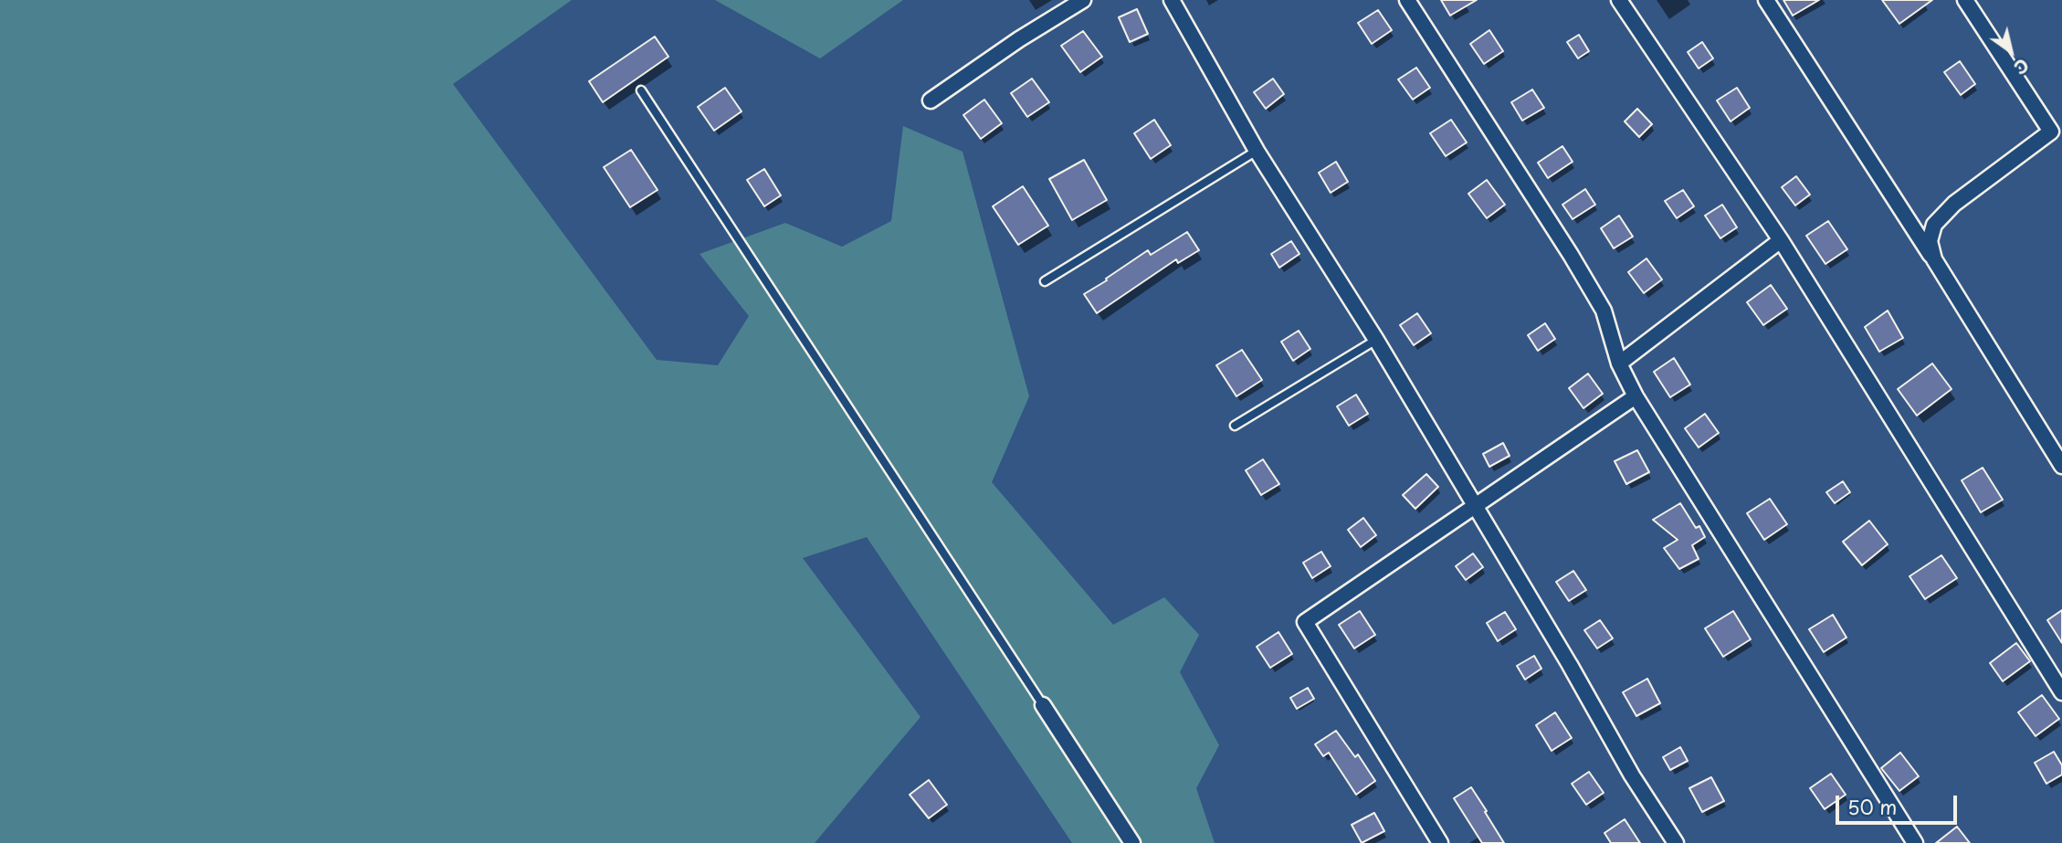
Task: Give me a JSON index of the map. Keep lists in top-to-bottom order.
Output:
{
  "scale_bar": "50 m",
  "north": "bottom right"
}
